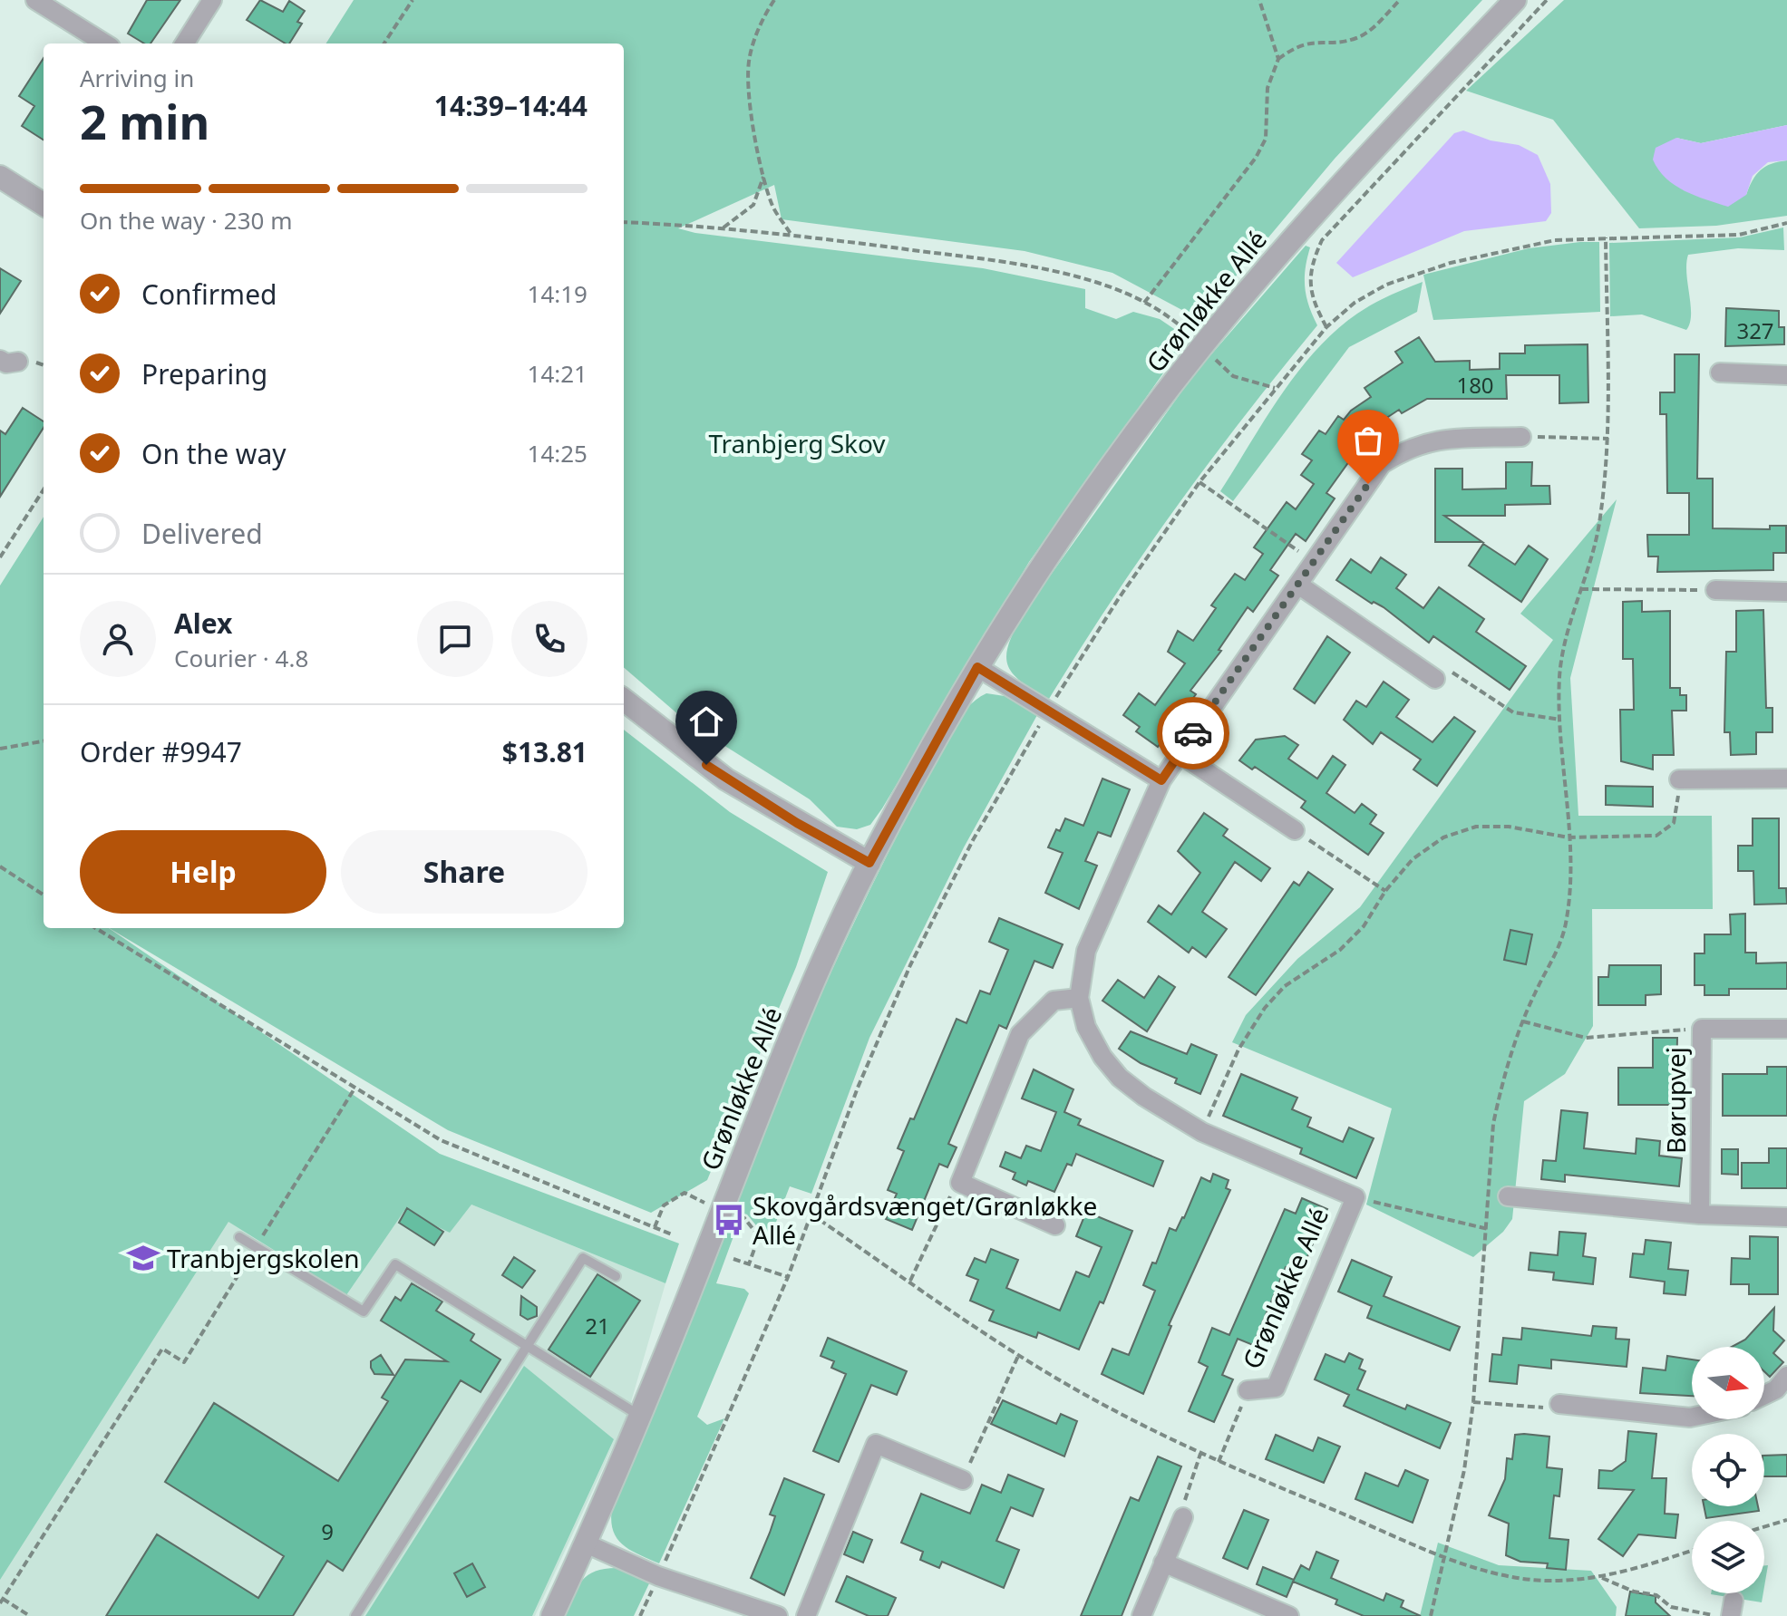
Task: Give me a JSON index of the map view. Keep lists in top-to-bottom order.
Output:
{
  "streets": {
    "street": ["Grønløkke Allé", "Børupvej"]
  },
  "parks": ["Tranbjerg Skov"],
  "places": {
    "bus stop": ["Skovgårdsvænget/Grønløkke Allé"],
    "school or university": ["Tranbjergskolen"]
  },
  "house_numbers": [
    "327",
    "180",
    "21",
    "9"
  ],
  "north": "right",
  "page": {
    "heading": ["2 min", "Arriving in", "14:39–14:44"],
    "panel": [
      "Alex",
      "Courier · 4.8",
      "Order #9947",
      "$13.81"
    ],
    "bar": "On the way · 230 m",
    "list": [
      ["Confirmed", "14:19"],
      ["Preparing", "14:21"],
      ["On the way", "14:25"],
      "Delivered"
    ],
    "buttons": ["Help", "Share"]
  }
}
